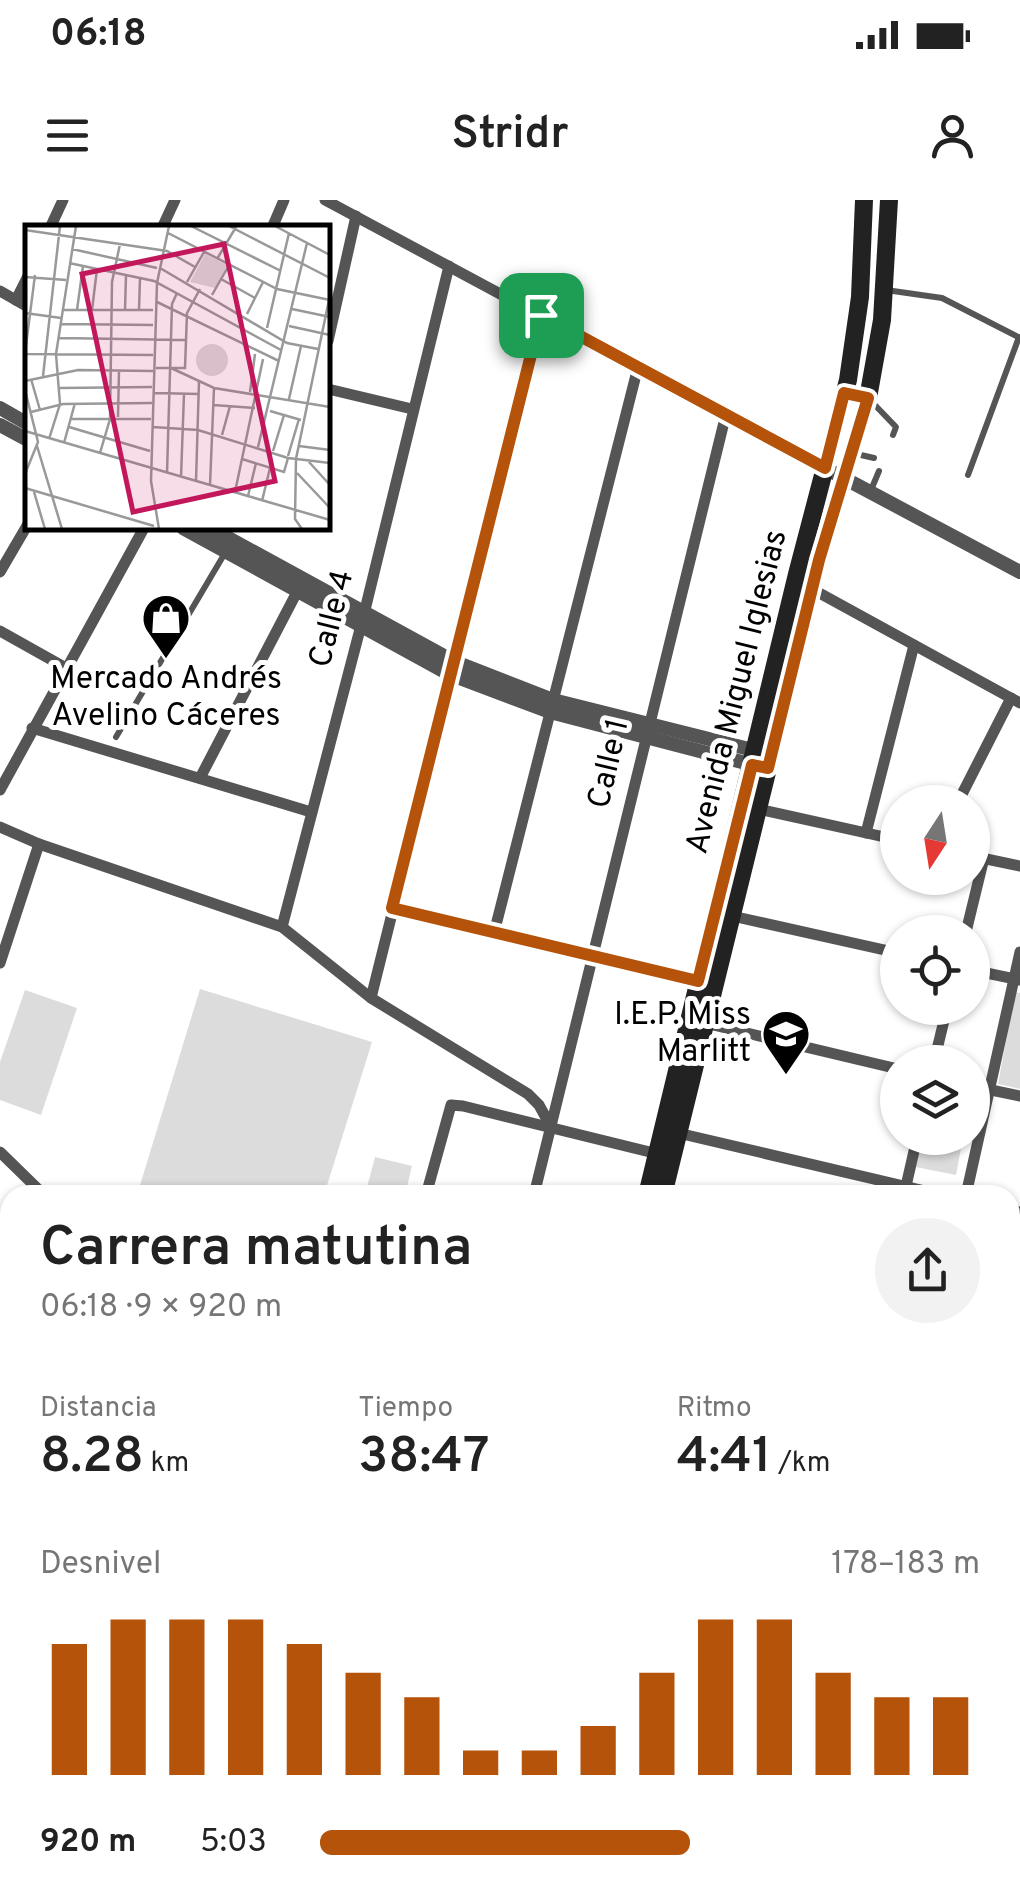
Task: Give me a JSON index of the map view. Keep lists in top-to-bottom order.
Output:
{
  "streets": {
    "main road": ["Avenida Miguel Iglesias"],
    "street": ["Calle 4", "Calle 1"]
  },
  "places": {
    "shop": ["Mercado Andrés Avelino Cáceres"],
    "school or university": ["I.E.P. Miss Marlitt"]
  },
  "north": "bottom",
  "page": {
    "status": "06:18",
    "header": "Stridr",
    "heading": ["Carrera matutina", "06:18 · 9 × 920 m"],
    "stats": [
      ["Distancia", "8.28 km"],
      ["Tiempo", "38:47"],
      ["Ritmo", "4:41 /km"]
    ],
    "chart": ["Desnivel", "178–183 m"],
    "list": [
      {
        "name": "920 m",
        "note": "5:03"
      }
    ]
  }
}
